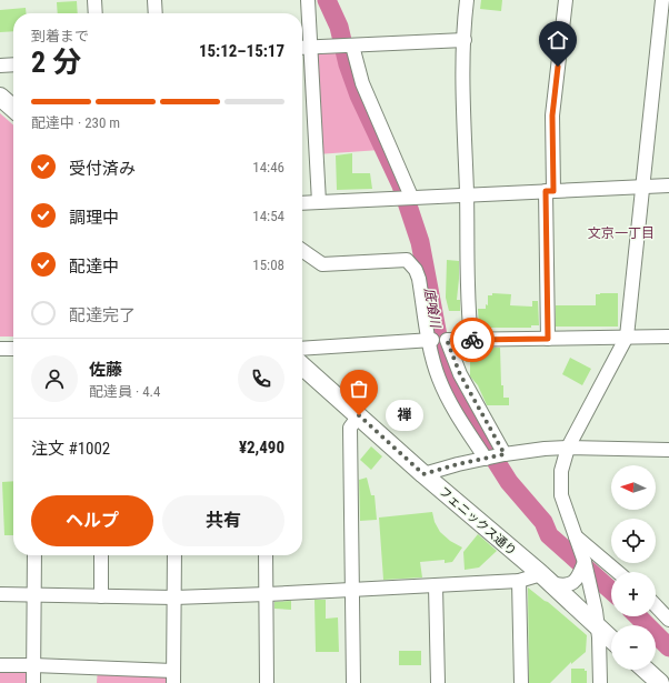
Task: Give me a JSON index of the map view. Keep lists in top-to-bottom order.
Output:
{
  "streets": {
    "main road": ["フェニックス通り"]
  },
  "districts": ["文京一丁目"],
  "water": ["底喰川"],
  "places": ["禅"],
  "north": "left",
  "page": {
    "heading": ["2 分", "到着まで", "15:12–15:17"],
    "panel": [
      "佐藤",
      "配達員 · 4.4",
      "注文 #1002",
      "¥2,490"
    ],
    "bar": "配達中 · 230 m",
    "list": [
      ["受付済み", "14:46"],
      ["調理中", "14:54"],
      ["配達中", "15:08"],
      "配達完了"
    ],
    "bubble": "禅",
    "map_buttons": ["+", "−"],
    "buttons": ["ヘルプ", "共有"]
  }
}
